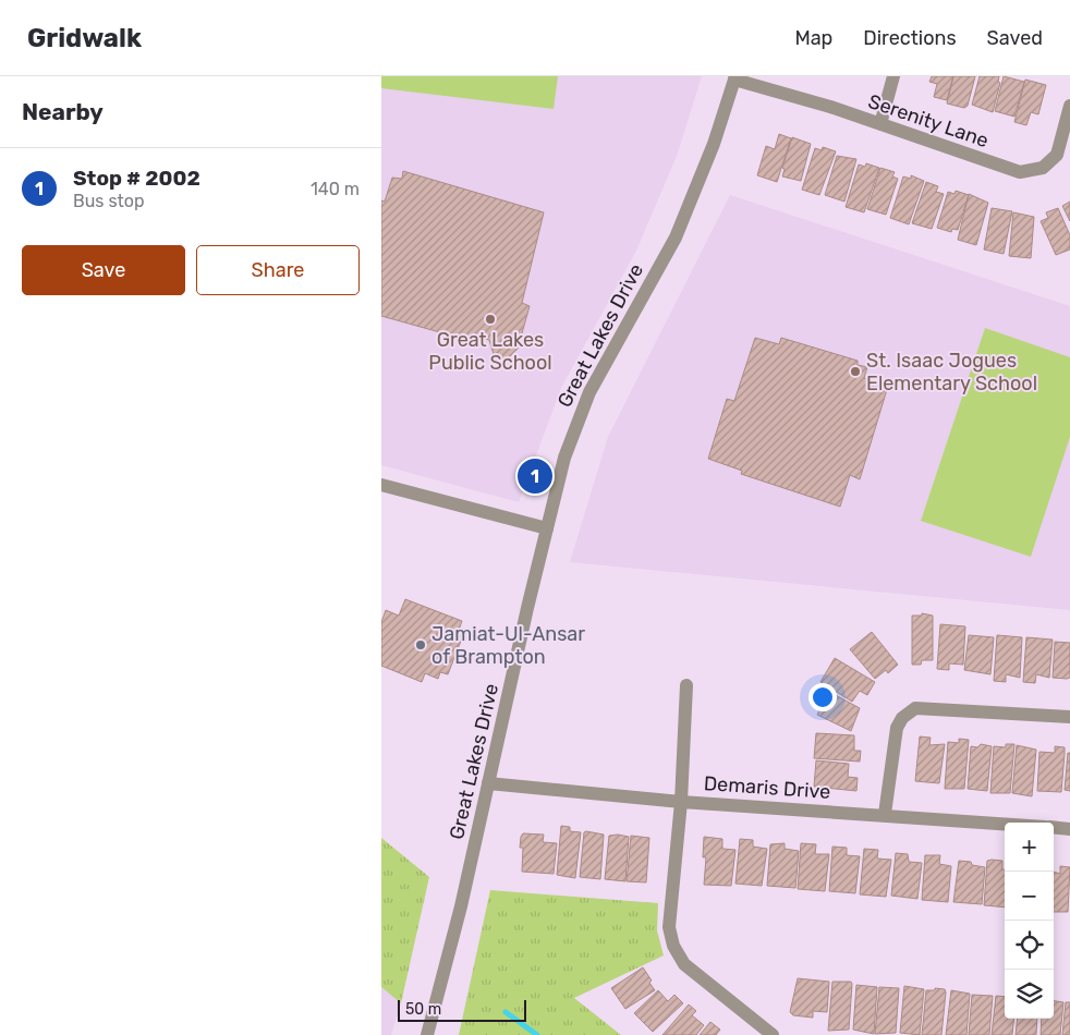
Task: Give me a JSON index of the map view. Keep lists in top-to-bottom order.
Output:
{
  "streets": {
    "street": ["Serenity Lane", "Great Lakes Drive", "Demaris Drive"]
  },
  "crossings": [
    ["Serenity Lane", "Great Lakes Drive"],
    ["Great Lakes Drive", "Demaris Drive"]
  ],
  "places": ["Great Lakes Public School", "St. Isaac Jogues Elementary School", "Jamiat-Ul-Ansar of Brampton"],
  "scale_bar": "50 m",
  "page": {
    "header": "Gridwalk",
    "nav": ["Map", "Directions", "Saved"],
    "heading": "Nearby",
    "list": [
      {
        "mark": "1",
        "name": "Stop # 2002",
        "note": "Bus stop",
        "value": "140 m"
      }
    ],
    "buttons": ["Save", "Share"],
    "pins": "1",
    "map_buttons": ["+", "−"],
    "scale": "50 m"
  }
}
